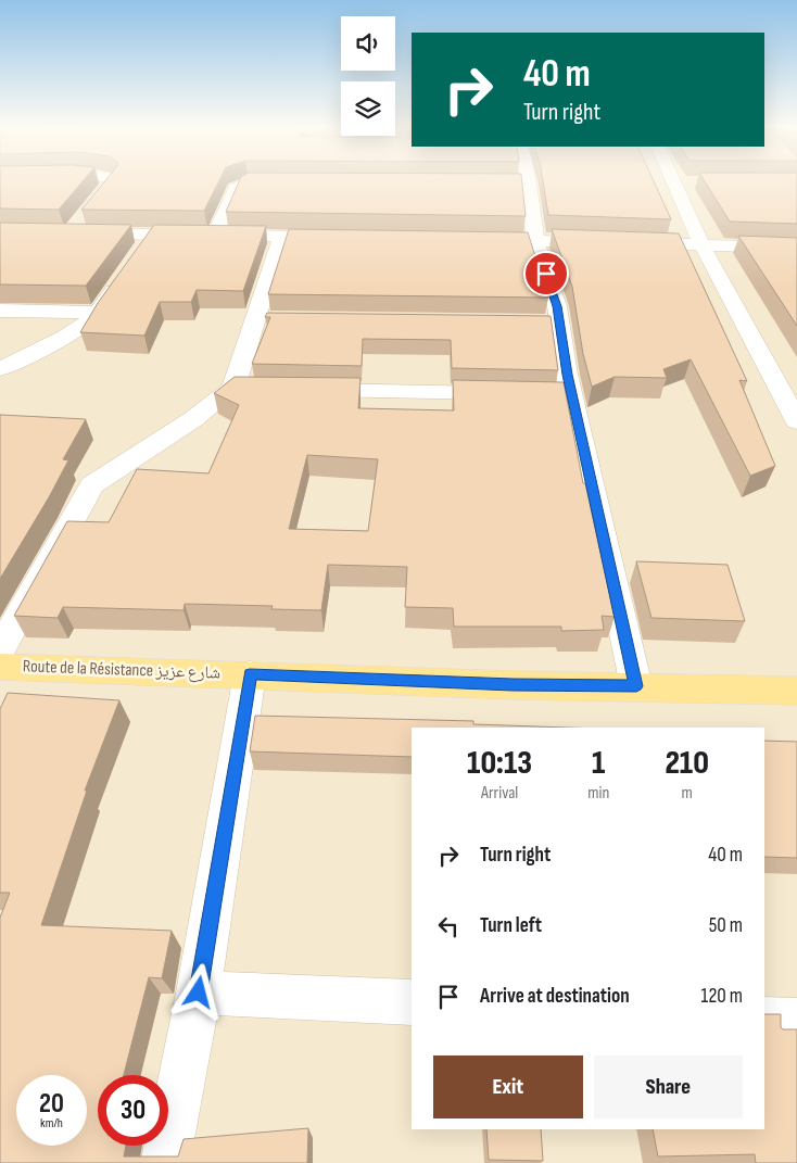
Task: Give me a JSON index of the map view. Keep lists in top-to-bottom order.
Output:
{
  "streets": {
    "main road": ["Route de la Résistance شارع عزيز"]
  },
  "page": {
    "turn": ["40 m", "Turn right"],
    "eta": [
      "10:13",
      "Arrival",
      "1",
      "min",
      "210",
      "m"
    ],
    "list": [
      {
        "name": "Turn right",
        "value": "40 m"
      },
      {
        "name": "Turn left",
        "value": "50 m"
      },
      {
        "name": "Arrive at destination",
        "value": "120 m"
      }
    ],
    "buttons": ["Exit", "Share"],
    "speed": "20 km/h",
    "limit": "30"
  }
}
